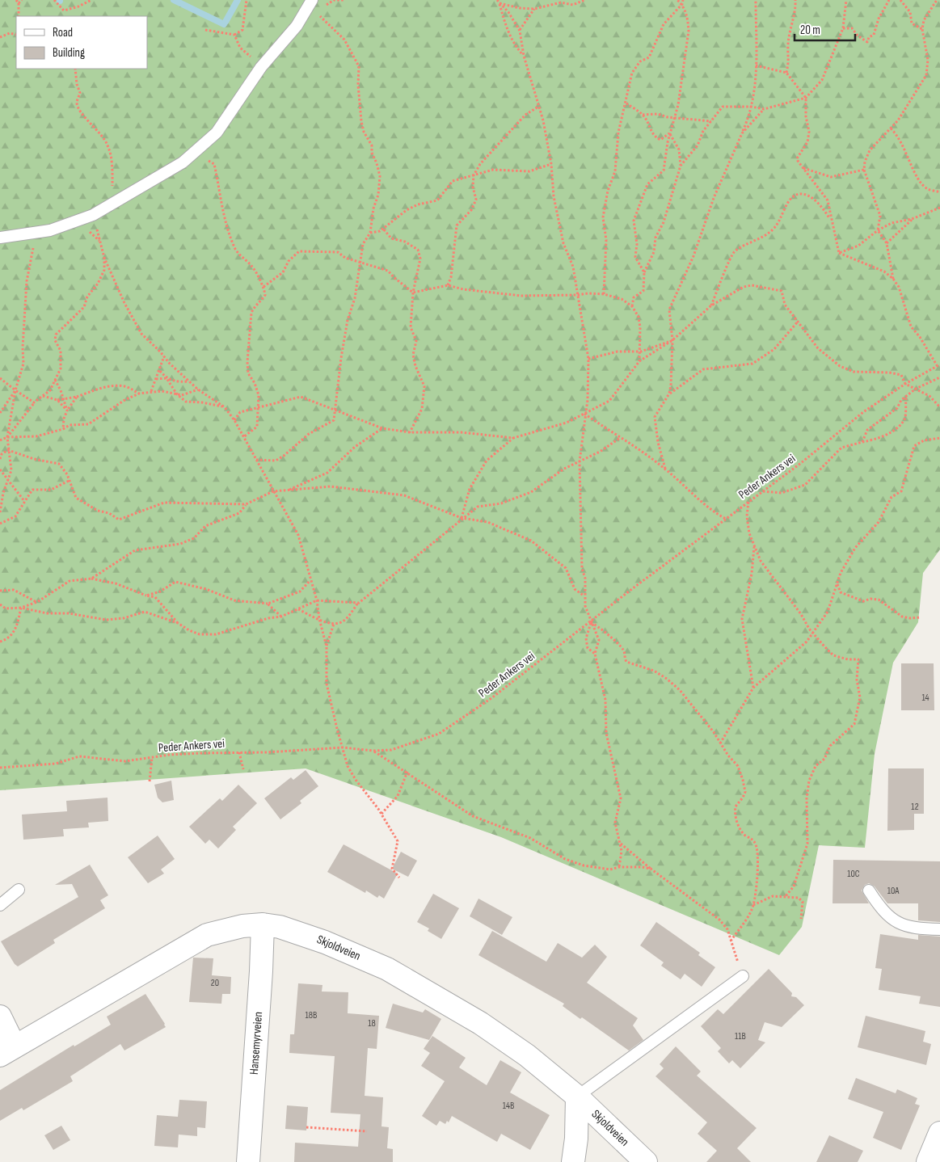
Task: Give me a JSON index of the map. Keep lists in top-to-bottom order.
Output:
{
  "streets": {
    "street": ["Skjoldveien", "Hansemyrveien"],
    "path": ["Peder Ankers vei"]
  },
  "crossings": [
    ["Skjoldveien", "Hansemyrveien"]
  ],
  "house_numbers": [
    "14",
    "12",
    "10C",
    "10A",
    "20",
    "18B",
    "18",
    "11B",
    "14B"
  ],
  "legend": ["Road", "Building"],
  "scale_bar": "20 m"
}
